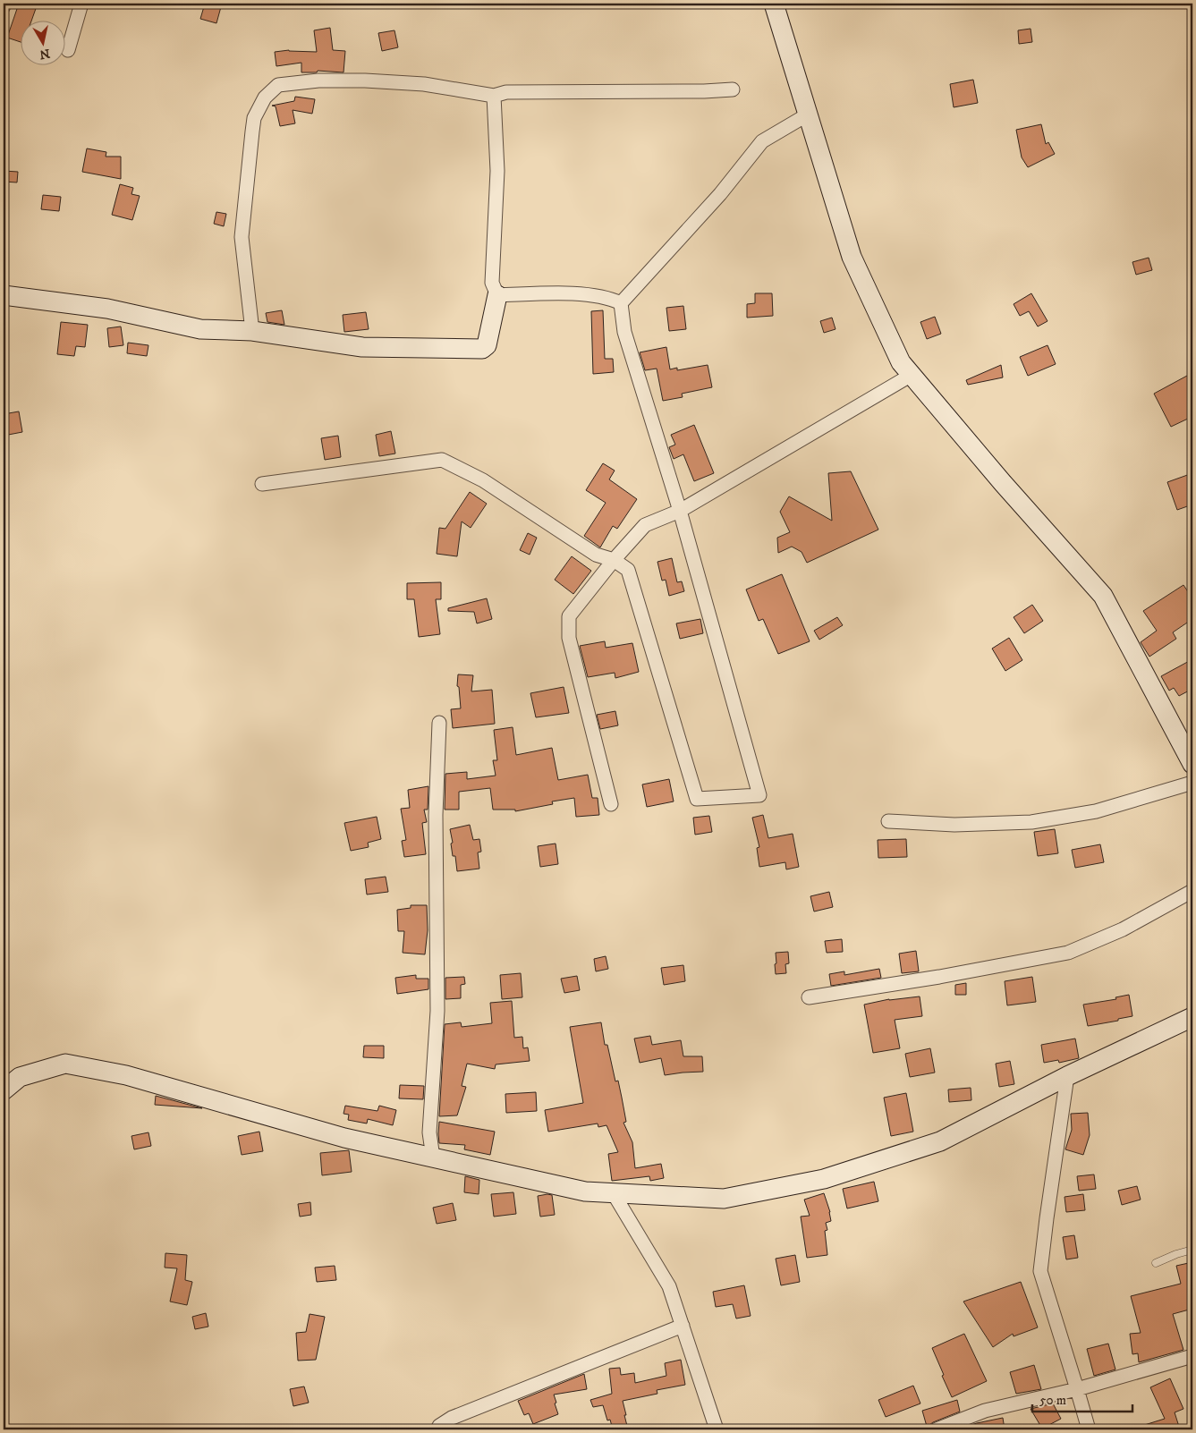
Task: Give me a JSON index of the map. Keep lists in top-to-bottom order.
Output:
{
  "scale_bar": "50 m",
  "north": "bottom"
}
